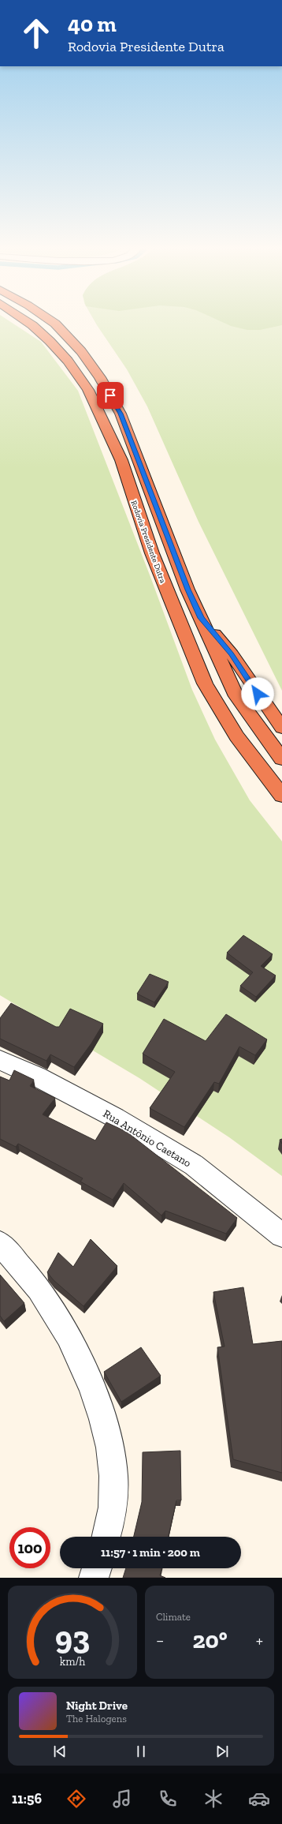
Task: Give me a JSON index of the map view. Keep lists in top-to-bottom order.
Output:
{
  "streets": {
    "highway": ["Rodovia Presidente Dutra"],
    "street": ["Rua Antônio Caetano"]
  },
  "page": {
    "turn": ["40 m", "Rodovia Presidente Dutra"],
    "limit": "100",
    "trip": "11:57 · 1 min · 200 m",
    "tile": "Climate",
    "heat": ["−", "20°", "+"],
    "song": ["Night Drive", "The Halogens"],
    "tabs": "11:56",
    "gauge": ["93", "km/h"]
  }
}
